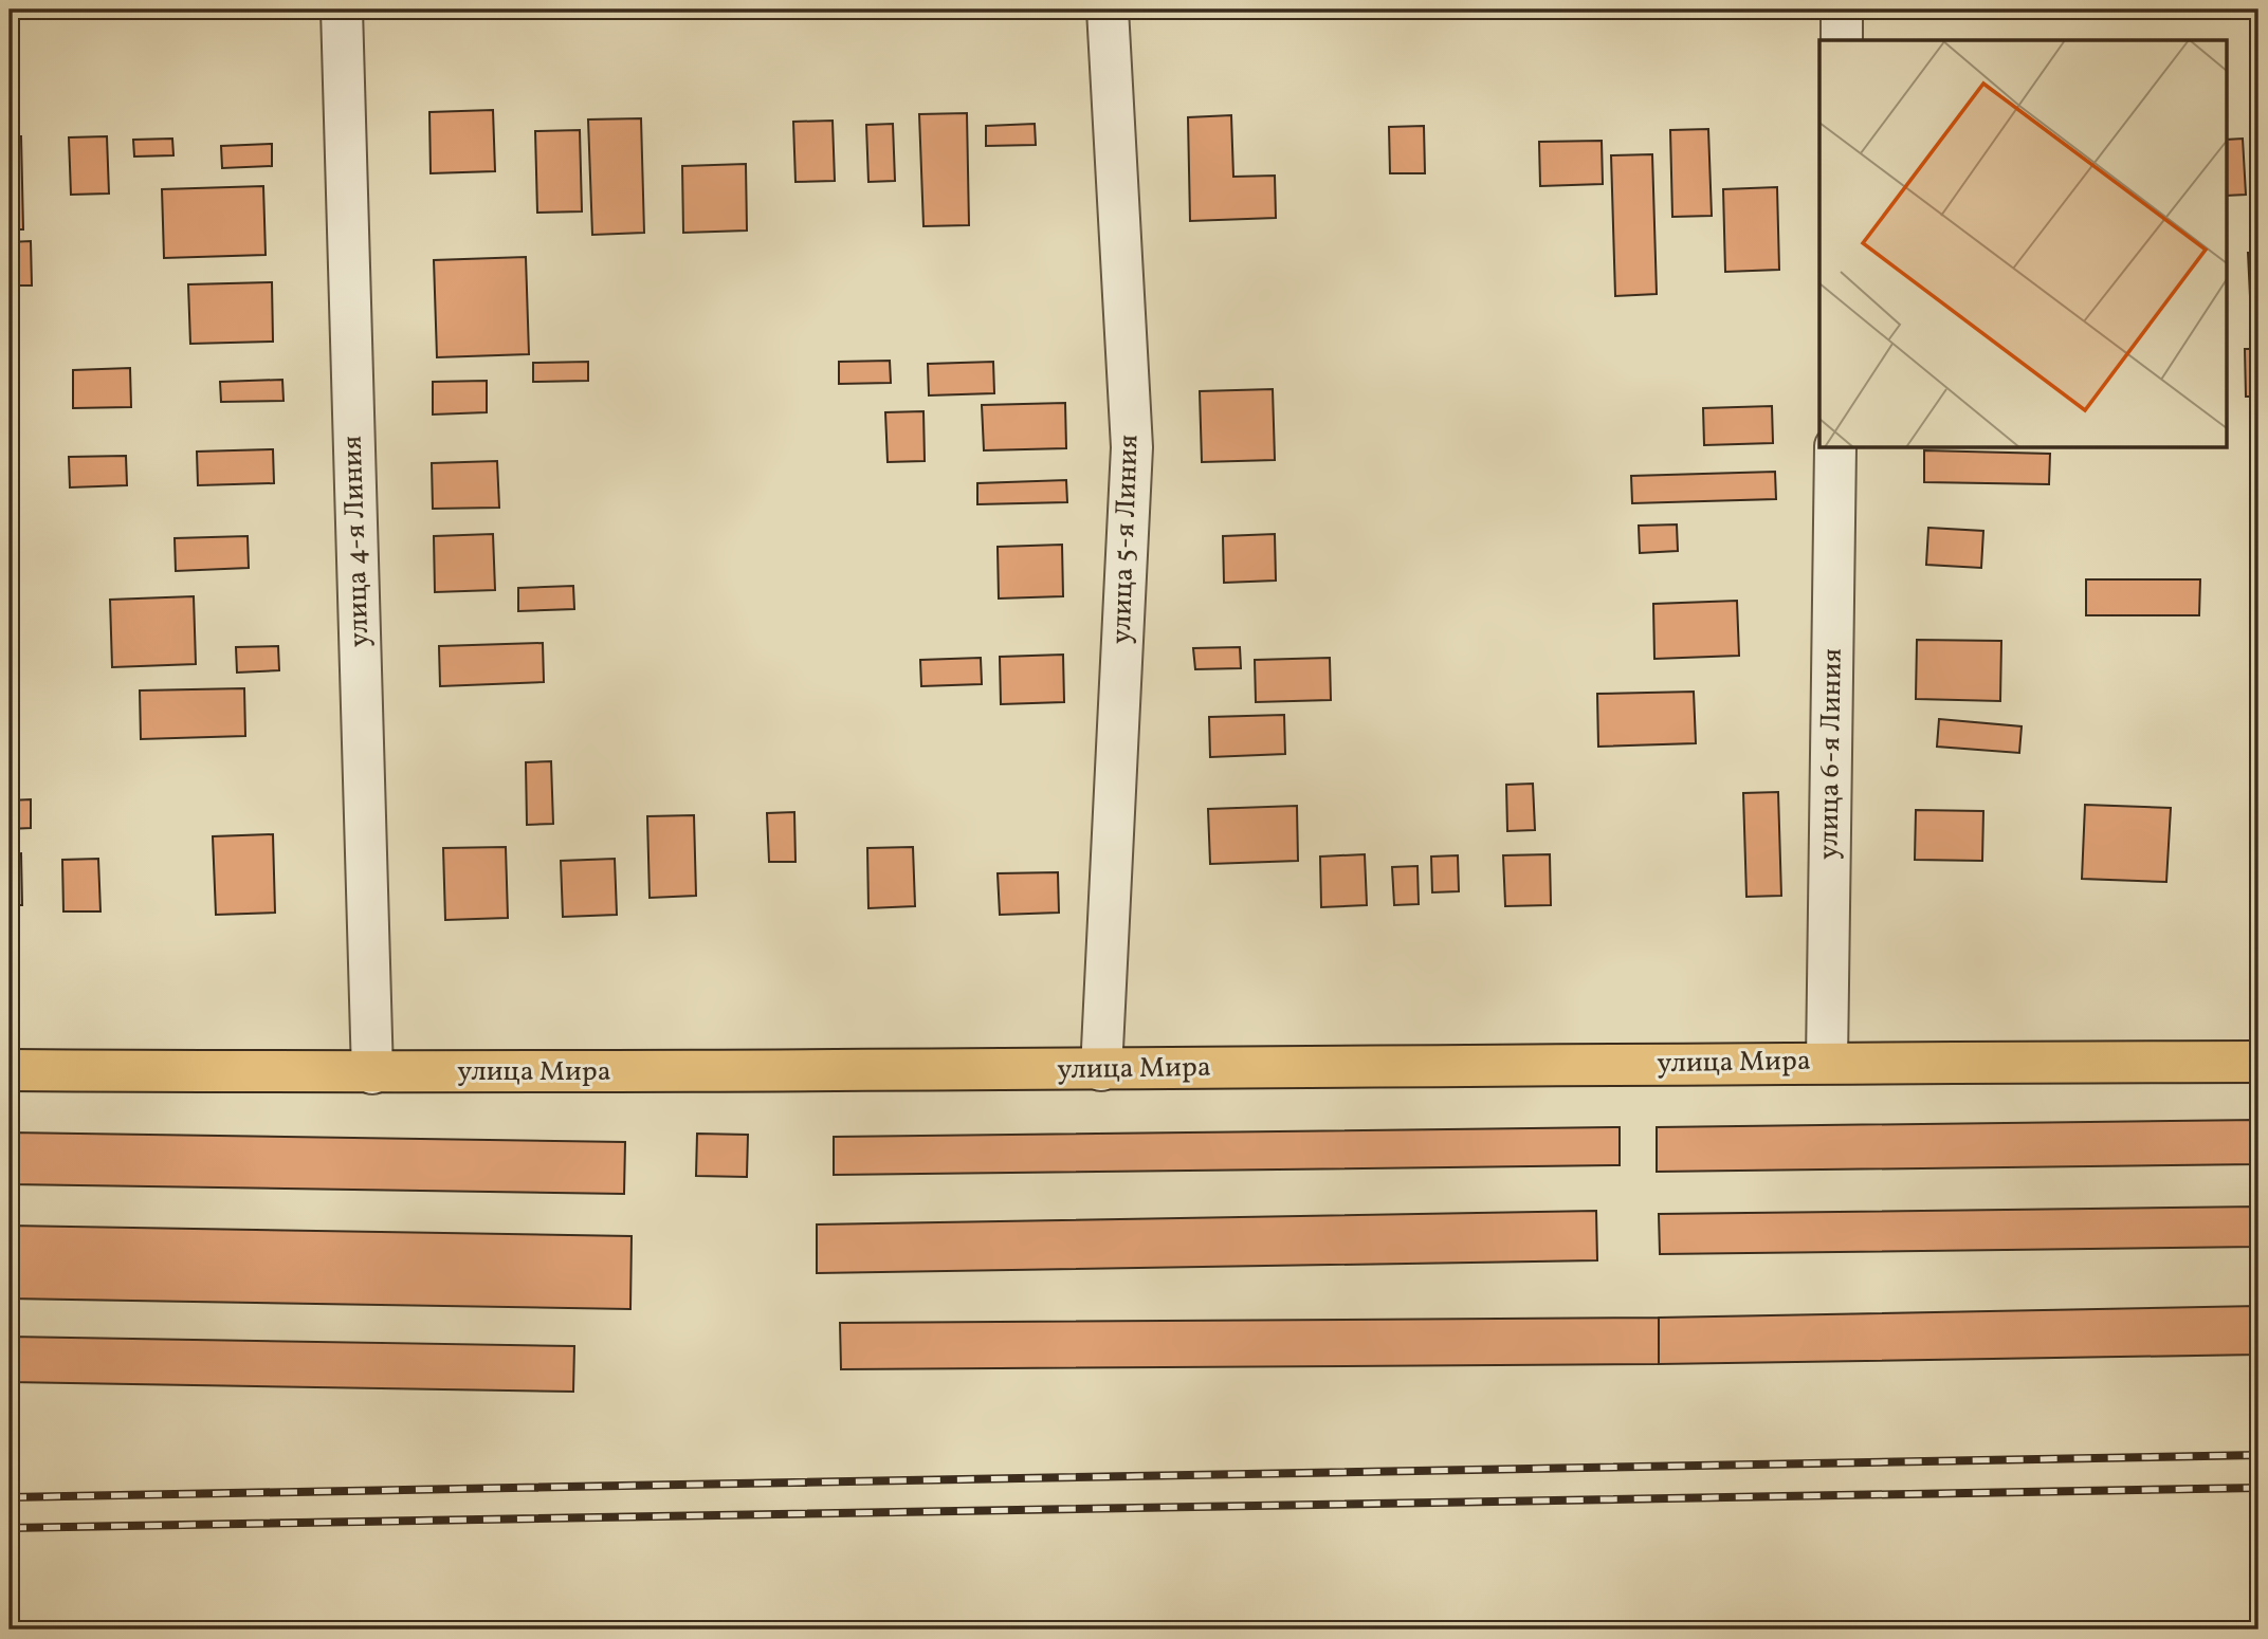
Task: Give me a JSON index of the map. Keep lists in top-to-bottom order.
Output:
{
  "streets": {
    "main road": ["улица Мира"],
    "street": ["улица 5-я Линия", "улица 4-я Линия", "улица 6-я Линия"]
  },
  "crossings": [
    ["улица 5-я Линия", "улица Мира"],
    ["улица 4-я Линия", "улица Мира"],
    ["улица 6-я Линия", "улица Мира"]
  ]
}
